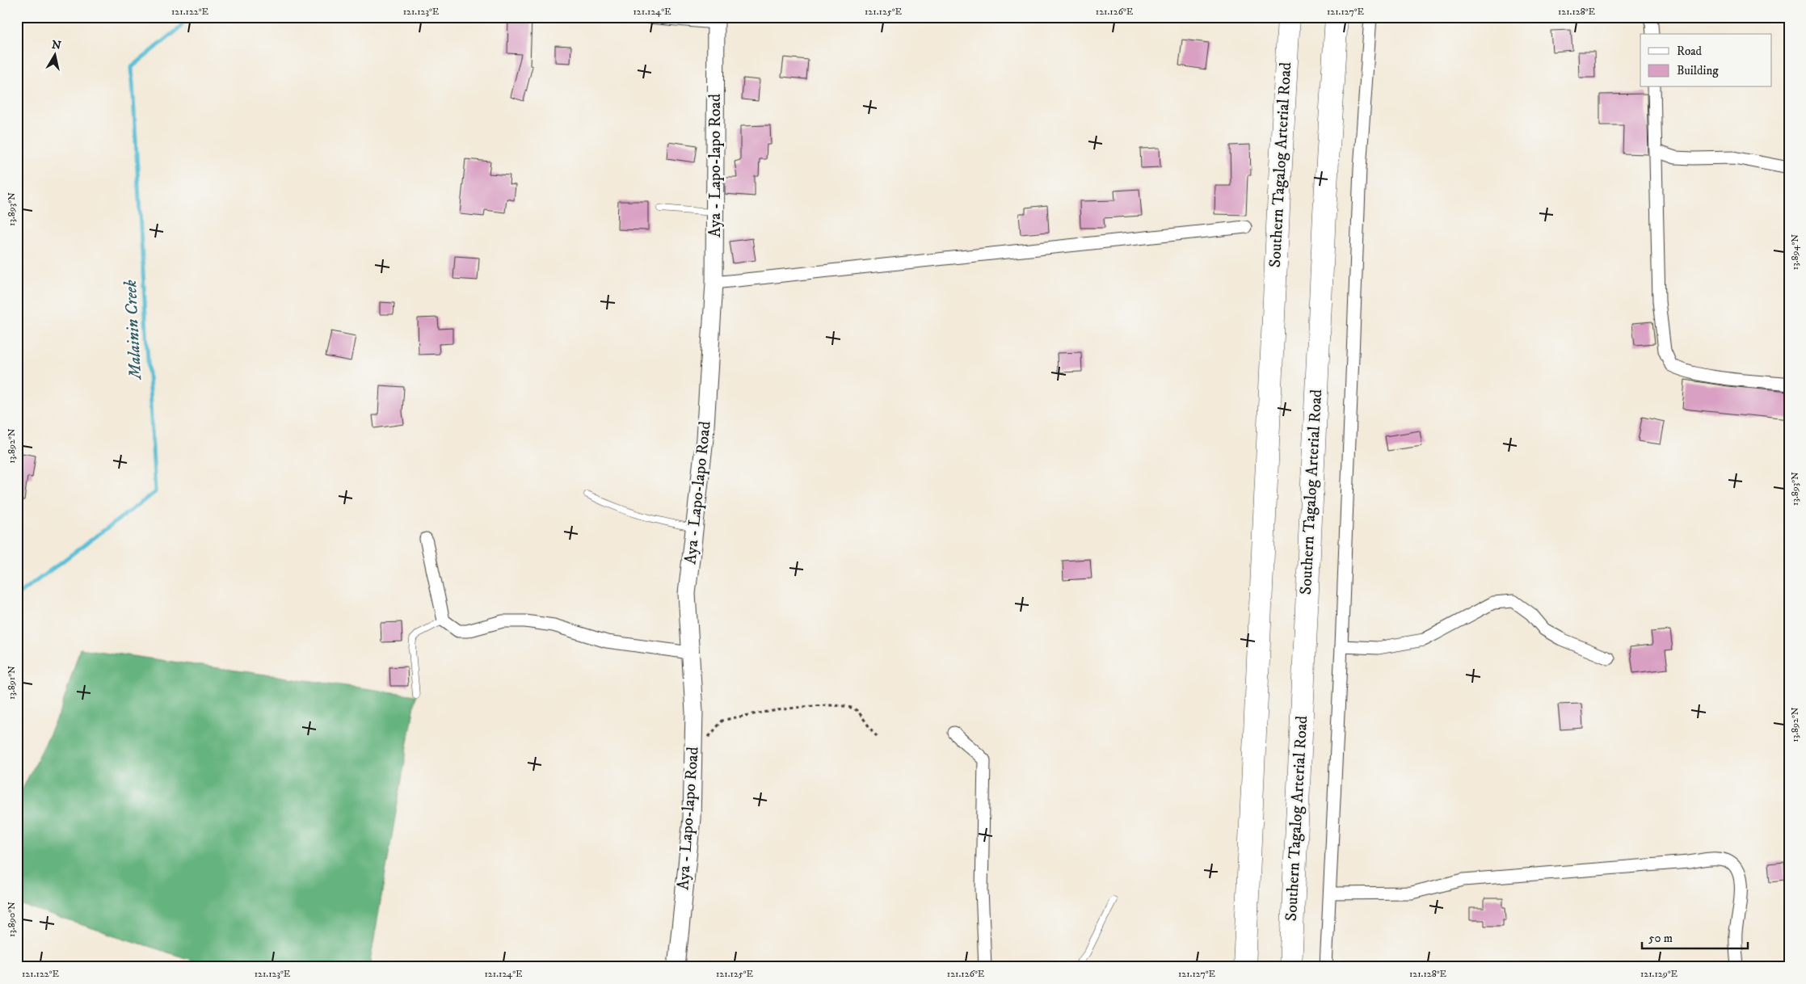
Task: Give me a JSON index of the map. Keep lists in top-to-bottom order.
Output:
{
  "streets": {
    "highway": ["Southern Tagalog Arterial Road"],
    "street": ["Aya - Lapo-lapo Road"]
  },
  "water": ["Malainin Creek"],
  "legend": ["Road", "Building"],
  "scale_bar": "50 m",
  "north": "top",
  "coordinates": [
    "121.122°E",
    "121.123°E",
    "121.124°E",
    "121.125°E",
    "121.126°E",
    "121.127°E",
    "121.128°E",
    "13.893°N",
    "13.894°N",
    "13.892°N",
    "13.891°N",
    "13.890°N",
    "121.129°E"
  ]
}
